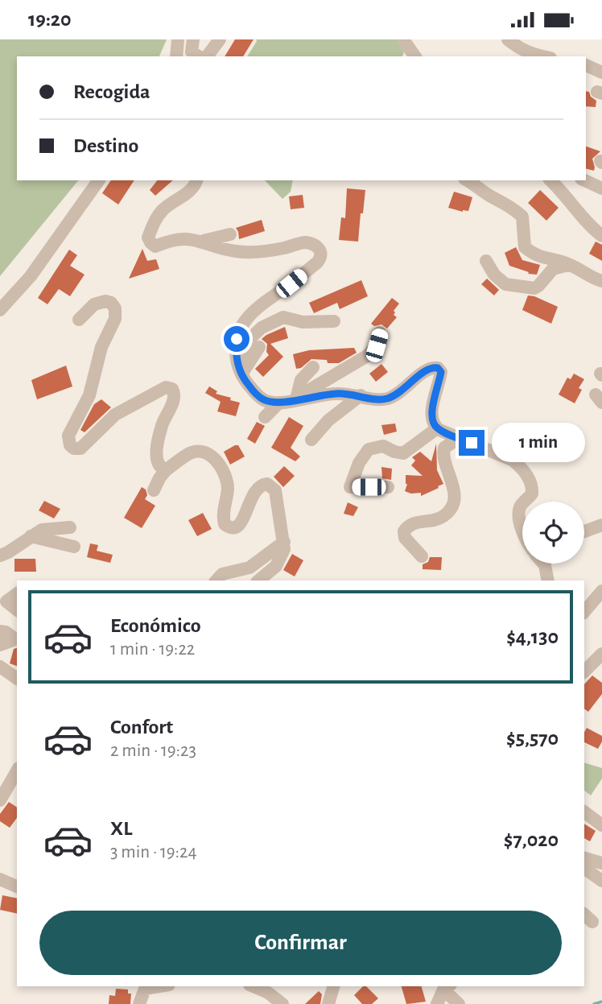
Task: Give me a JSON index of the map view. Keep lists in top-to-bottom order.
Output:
{
  "page": {
    "status": "19:20",
    "banner": ["Recogida", "Destino"],
    "bubble": "1 min",
    "list": [
      {
        "name": "Económico",
        "note": "1 min · 19:22",
        "value": "$4,130"
      },
      {
        "name": "Confort",
        "note": "2 min · 19:23",
        "value": "$5,570"
      },
      {
        "name": "XL",
        "note": "3 min · 19:24",
        "value": "$7,020"
      }
    ],
    "buttons": "Confirmar"
  }
}
